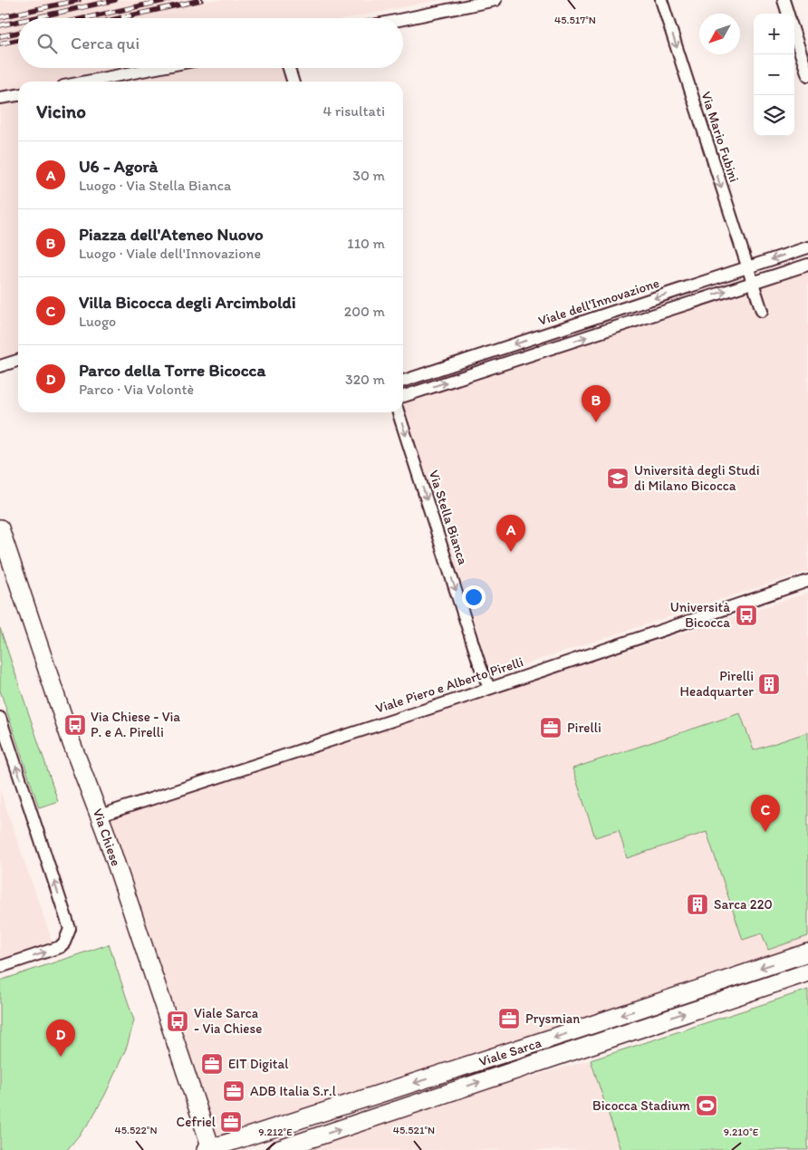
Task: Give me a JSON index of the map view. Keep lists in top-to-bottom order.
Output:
{
  "streets": {
    "street": [
      "Via Mario Fubini",
      "Viale dell'Innovazione",
      "Via Stella Bianca",
      "Viale Piero e Alberto Pirelli",
      "Via Chiese",
      "Viale Sarca"
    ]
  },
  "crossings": [
    ["Via Mario Fubini", "Viale dell'Innovazione"],
    ["Via Stella Bianca", "Viale Piero e Alberto Pirelli"],
    ["Viale Piero e Alberto Pirelli", "Via Chiese"],
    ["Via Chiese", "Viale Sarca"]
  ],
  "one_way": ["Via Mario Fubini", "Via Stella Bianca"],
  "places": {
    "school or university": ["Università degli Studi di Milano Bicocca"],
    "bus stop": ["Università Bicocca", "Via Chiese - Via P. e A. Pirelli", "Viale Sarca - Via Chiese"],
    "building": ["Pirelli Headquarter", "Sarca 220"],
    "office": [
      "Pirelli",
      "Prysmian",
      "EIT Digital",
      "ADB Italia S.r.l",
      "Cefriel"
    ],
    "sports": ["Bicocca Stadium"]
  },
  "north": "bottom left",
  "page": {
    "map_buttons": ["+", "−"],
    "search": "Cerca qui",
    "heading": ["Vicino", "4 risultati"],
    "list": [
      {
        "mark": "A",
        "name": "U6 - Agorà",
        "note": "Luogo · Via Stella Bianca",
        "value": "30 m"
      },
      {
        "mark": "B",
        "name": "Piazza dell'Ateneo Nuovo",
        "note": "Luogo · Viale dell'Innovazione",
        "value": "110 m"
      },
      {
        "mark": "C",
        "name": "Villa Bicocca degli Arcimboldi",
        "note": "Luogo",
        "value": "200 m"
      },
      {
        "mark": "D",
        "name": "Parco della Torre Bicocca",
        "note": "Parco · Via Volontè",
        "value": "320 m"
      }
    ],
    "pins": [
      "B",
      "A",
      "C",
      "D"
    ]
  },
  "coordinates": [
    "45.517°N",
    "45.522°N",
    "45.521°N",
    "9.212°E",
    "9.210°E"
  ]
}
